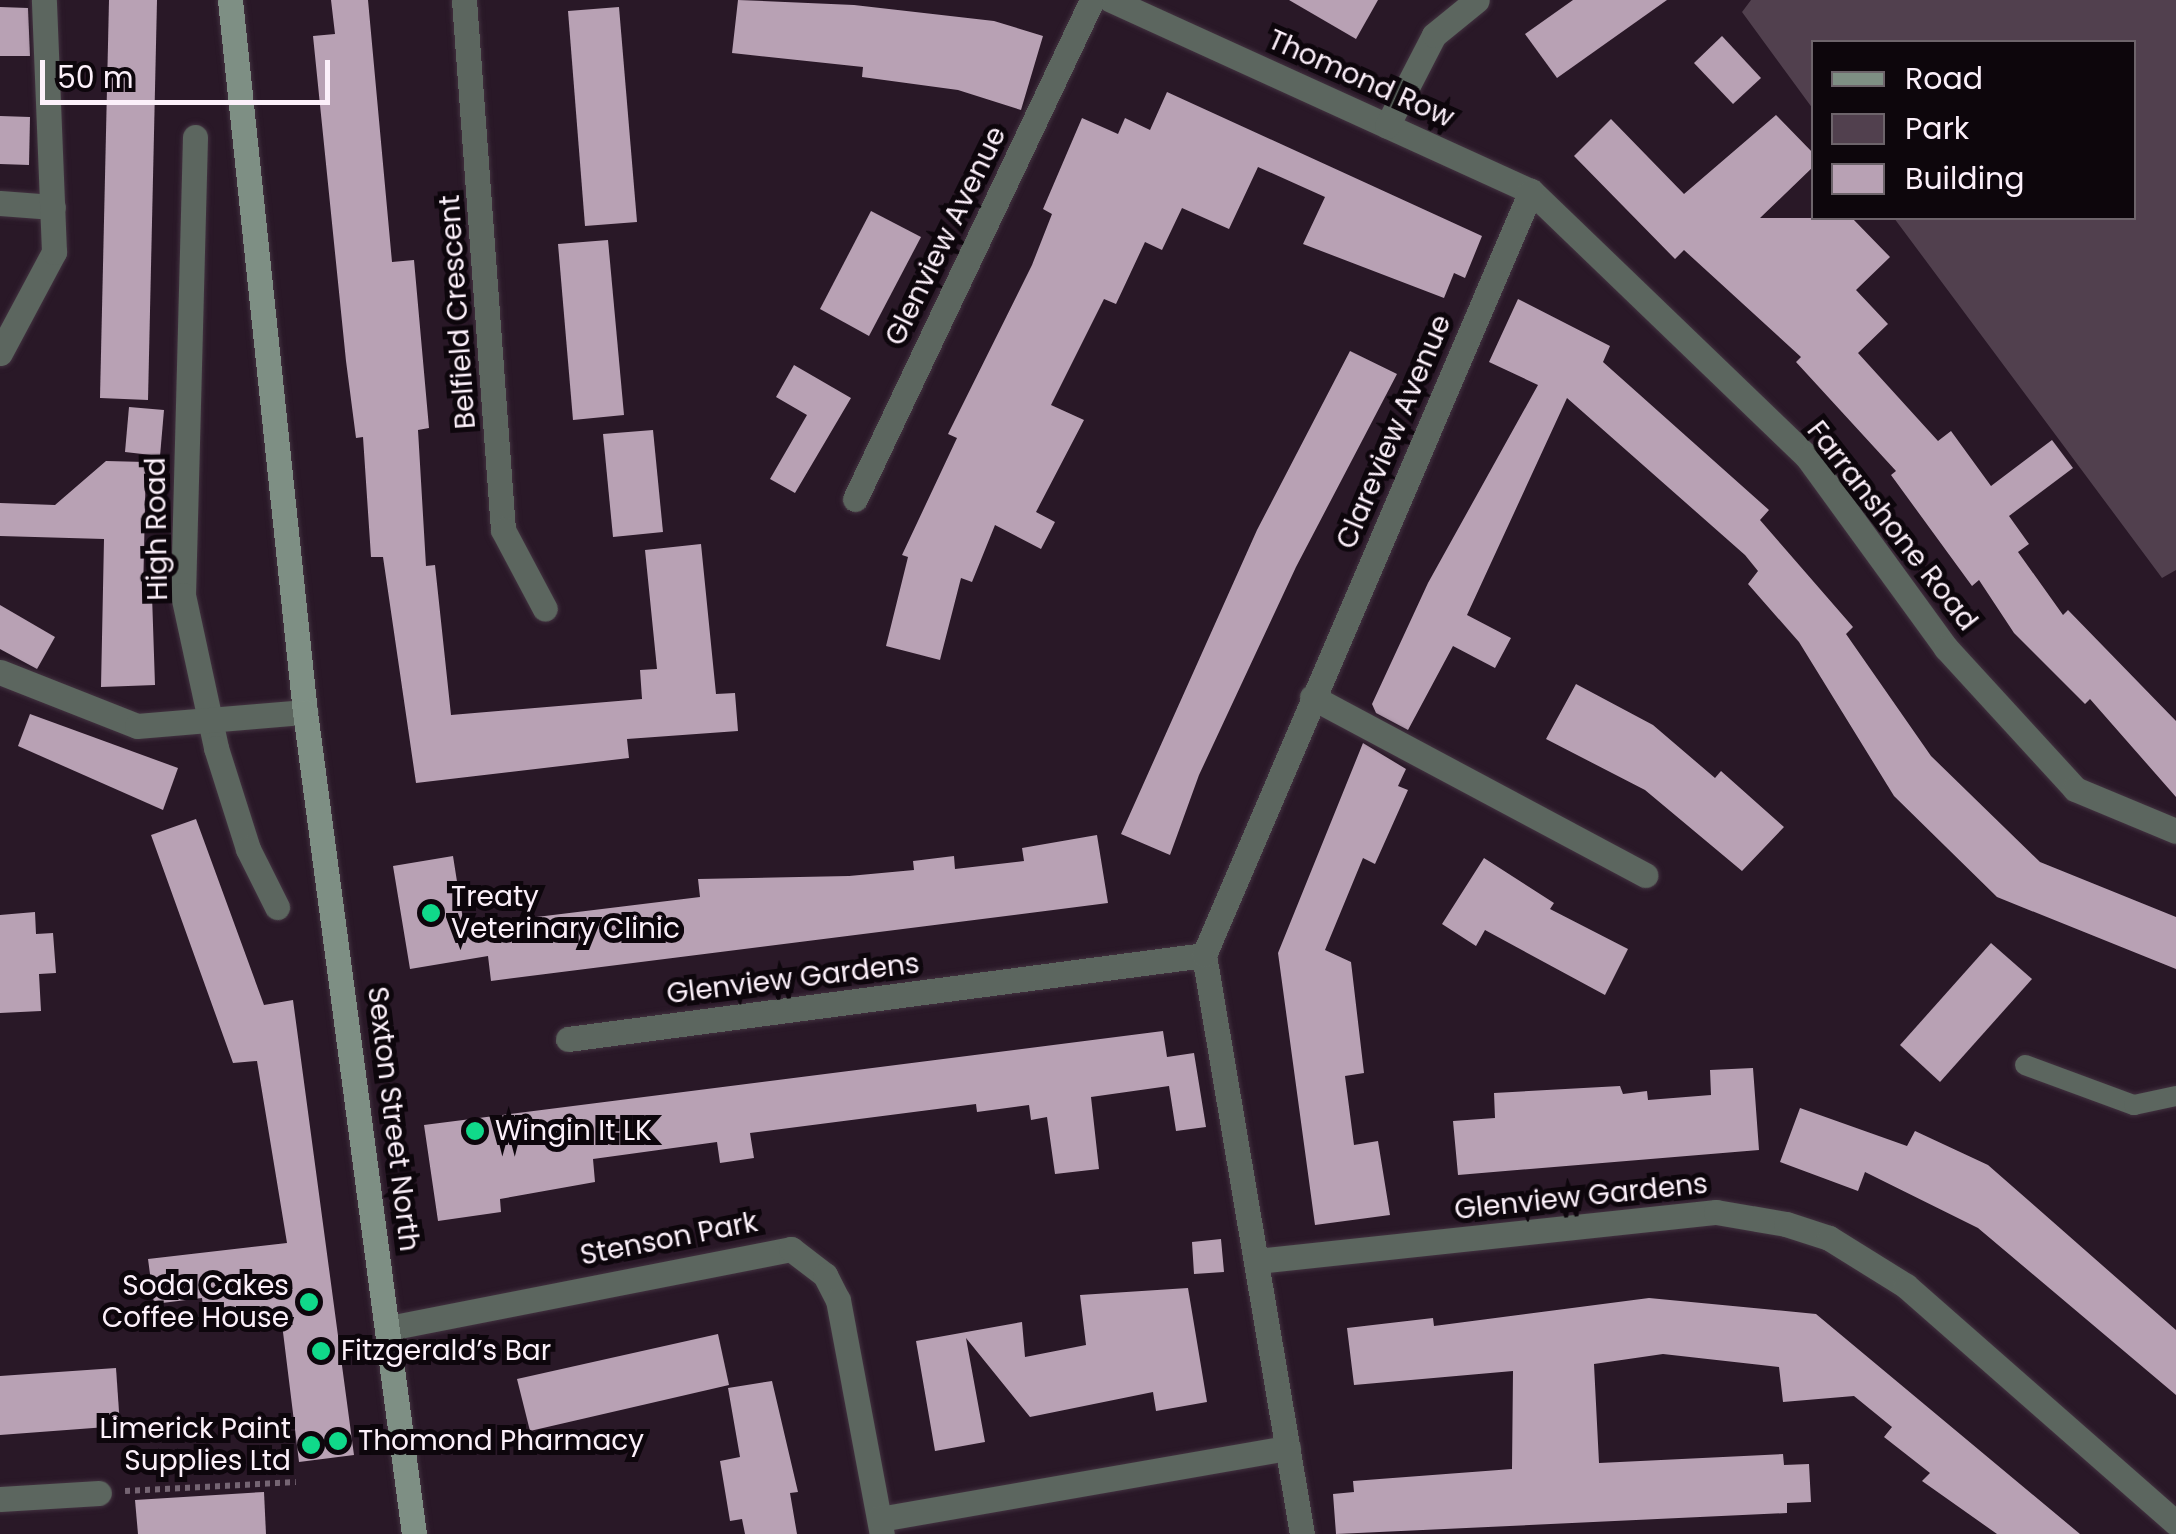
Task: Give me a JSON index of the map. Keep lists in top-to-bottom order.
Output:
{
  "streets": {
    "main road": ["Sexton Street North"],
    "street": [
      "Thomond Row",
      "Glenview Avenue",
      "Belfield Crescent",
      "Clareview Avenue",
      "Farranshone Road",
      "High Road",
      "Glenview Gardens",
      "Stenson Park"
    ]
  },
  "crossings": [
    ["Thomond Row", "Clareview Avenue"],
    ["Thomond Row", "Farranshone Road"],
    ["Clareview Avenue", "Farranshone Road"],
    ["Sexton Street North", "Stenson Park"]
  ],
  "places": [
    "Treaty Veterinary Clinic",
    "Wingin It LK",
    "Soda Cakes Coffee House",
    "Fitzgerald’s Bar",
    "Thomond Pharmacy",
    "Limerick Paint Supplies Ltd"
  ],
  "legend": ["Road", "Park", "Building"],
  "scale_bar": "50 m"
}
